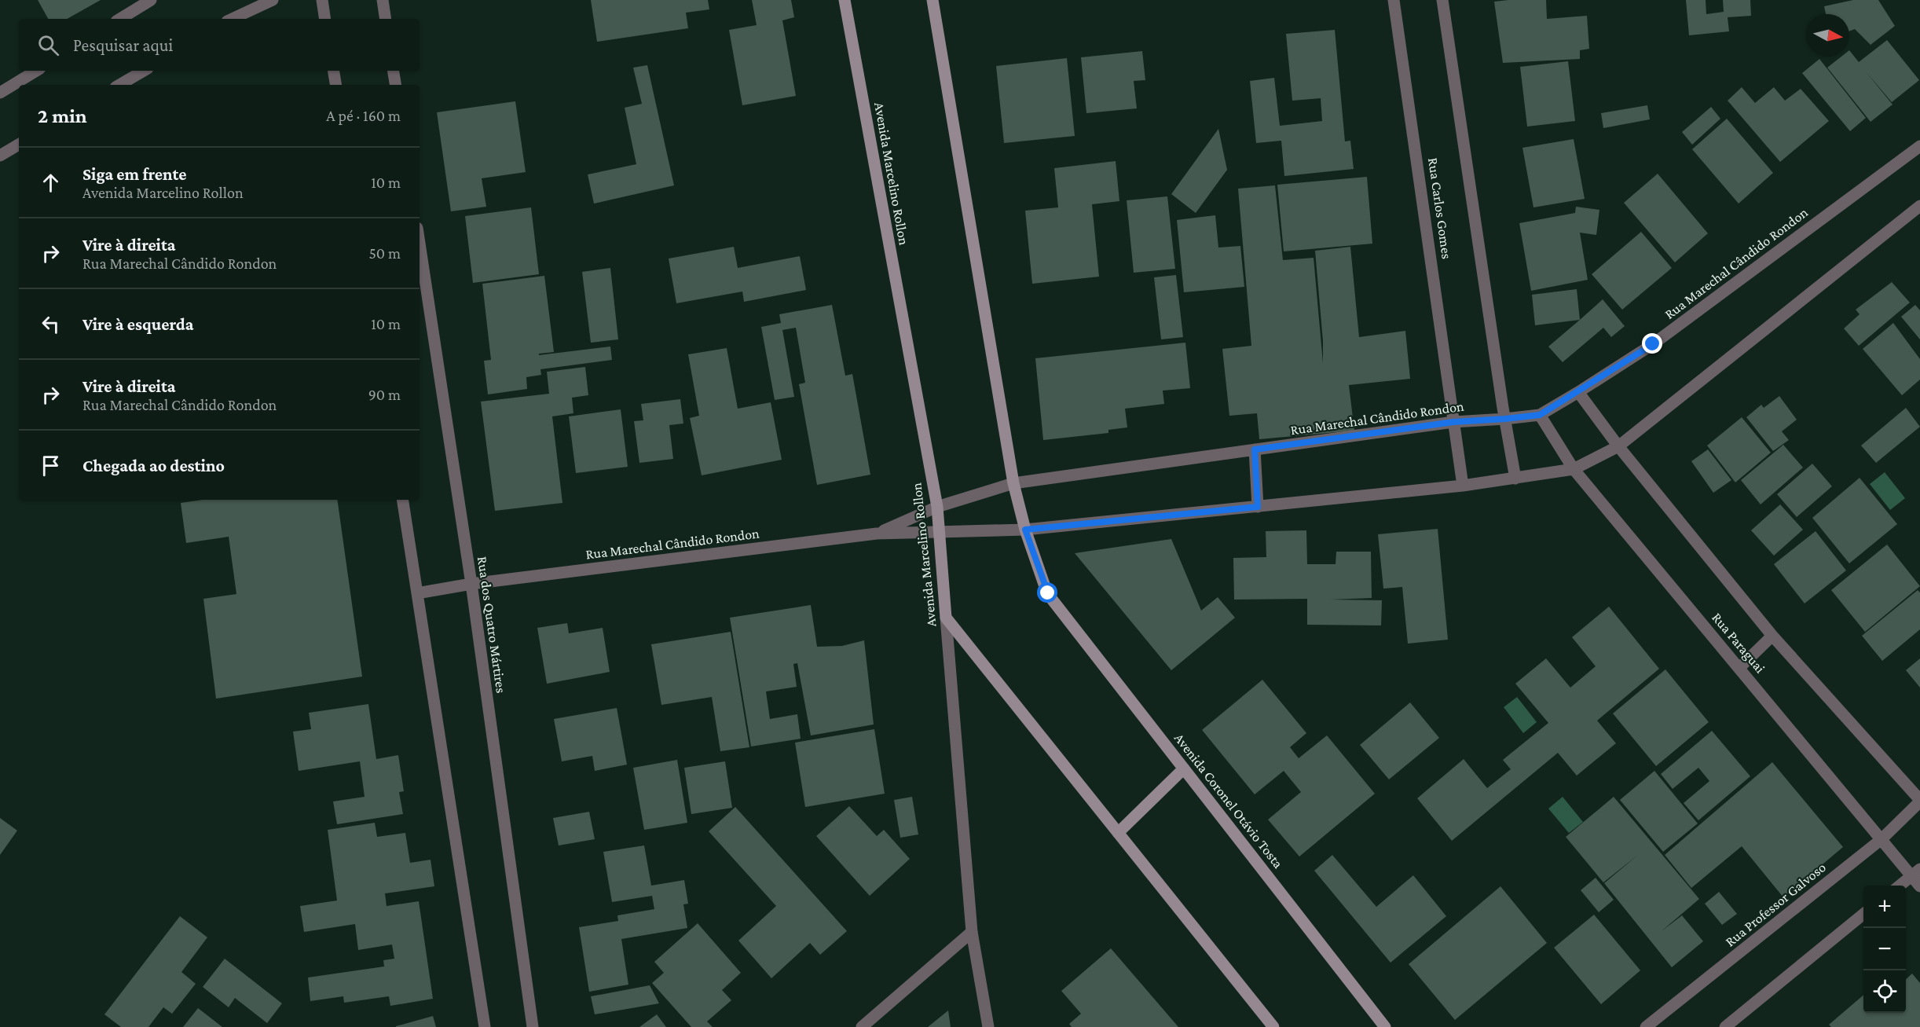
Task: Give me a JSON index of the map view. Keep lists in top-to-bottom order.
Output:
{
  "streets": {
    "main road": ["Avenida Marcelino Rollon", "Avenida Coronel Otávio Tosta"],
    "street": [
      "Rua Carlos Gomes",
      "Rua Marechal Cândido Rondon",
      "Rua dos Quatro Mártires",
      "Rua Paraguai",
      "Rua Professor Galvoso"
    ]
  },
  "crossings": [
    ["Avenida Marcelino Rollon", "Rua Marechal Cândido Rondon"],
    ["Rua Carlos Gomes", "Rua Marechal Cândido Rondon"],
    ["Rua Marechal Cândido Rondon", "Rua dos Quatro Mártires"],
    ["Rua Marechal Cândido Rondon", "Rua Paraguai"],
    ["Rua Marechal Cândido Rondon", "Avenida Coronel Otávio Tosta"],
    ["Rua Paraguai", "Rua Professor Galvoso"]
  ],
  "north": "right",
  "page": {
    "search": "Pesquisar aqui",
    "heading": ["2 min", "A pé · 160 m"],
    "list": [
      ["Siga em frente", "Avenida Marcelino Rollon", "10 m"],
      ["Vire à direita", "Rua Marechal Cândido Rondon", "50 m"],
      ["Vire à esquerda", "10 m"],
      ["Vire à direita", "Rua Marechal Cândido Rondon", "90 m"],
      "Chegada ao destino"
    ],
    "map_buttons": ["+", "−"]
  }
}
